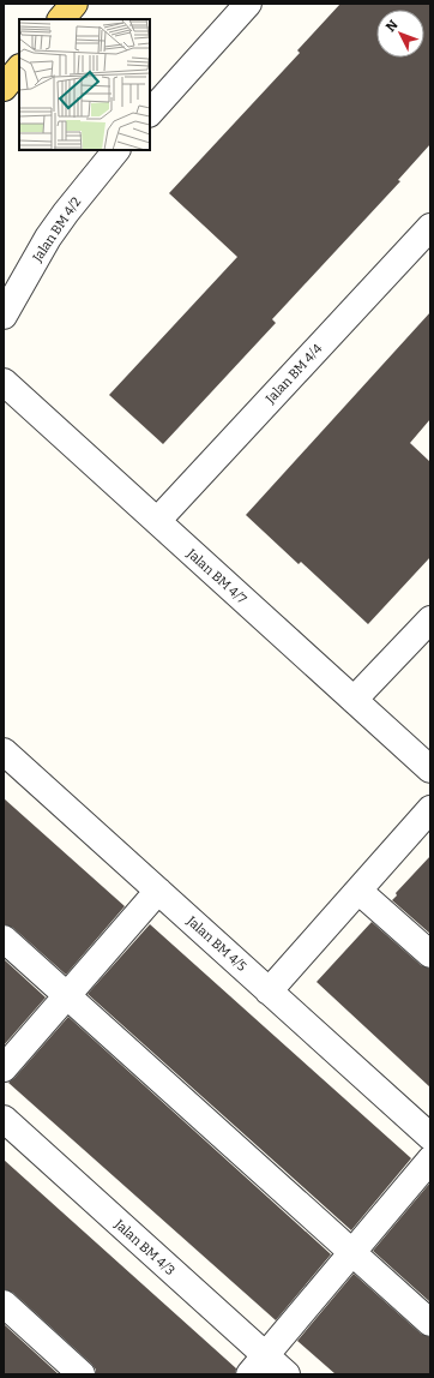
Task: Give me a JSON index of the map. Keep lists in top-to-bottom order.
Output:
{
  "streets": {
    "street": [
      "Jalan BM 4/2",
      "Jalan BM 4/4",
      "Jalan BM 4/7",
      "Jalan BM 4/5",
      "Jalan BM 4/3"
    ]
  },
  "crossings": [
    ["Jalan BM 4/4", "Jalan BM 4/7"]
  ],
  "north": "top left"
}
